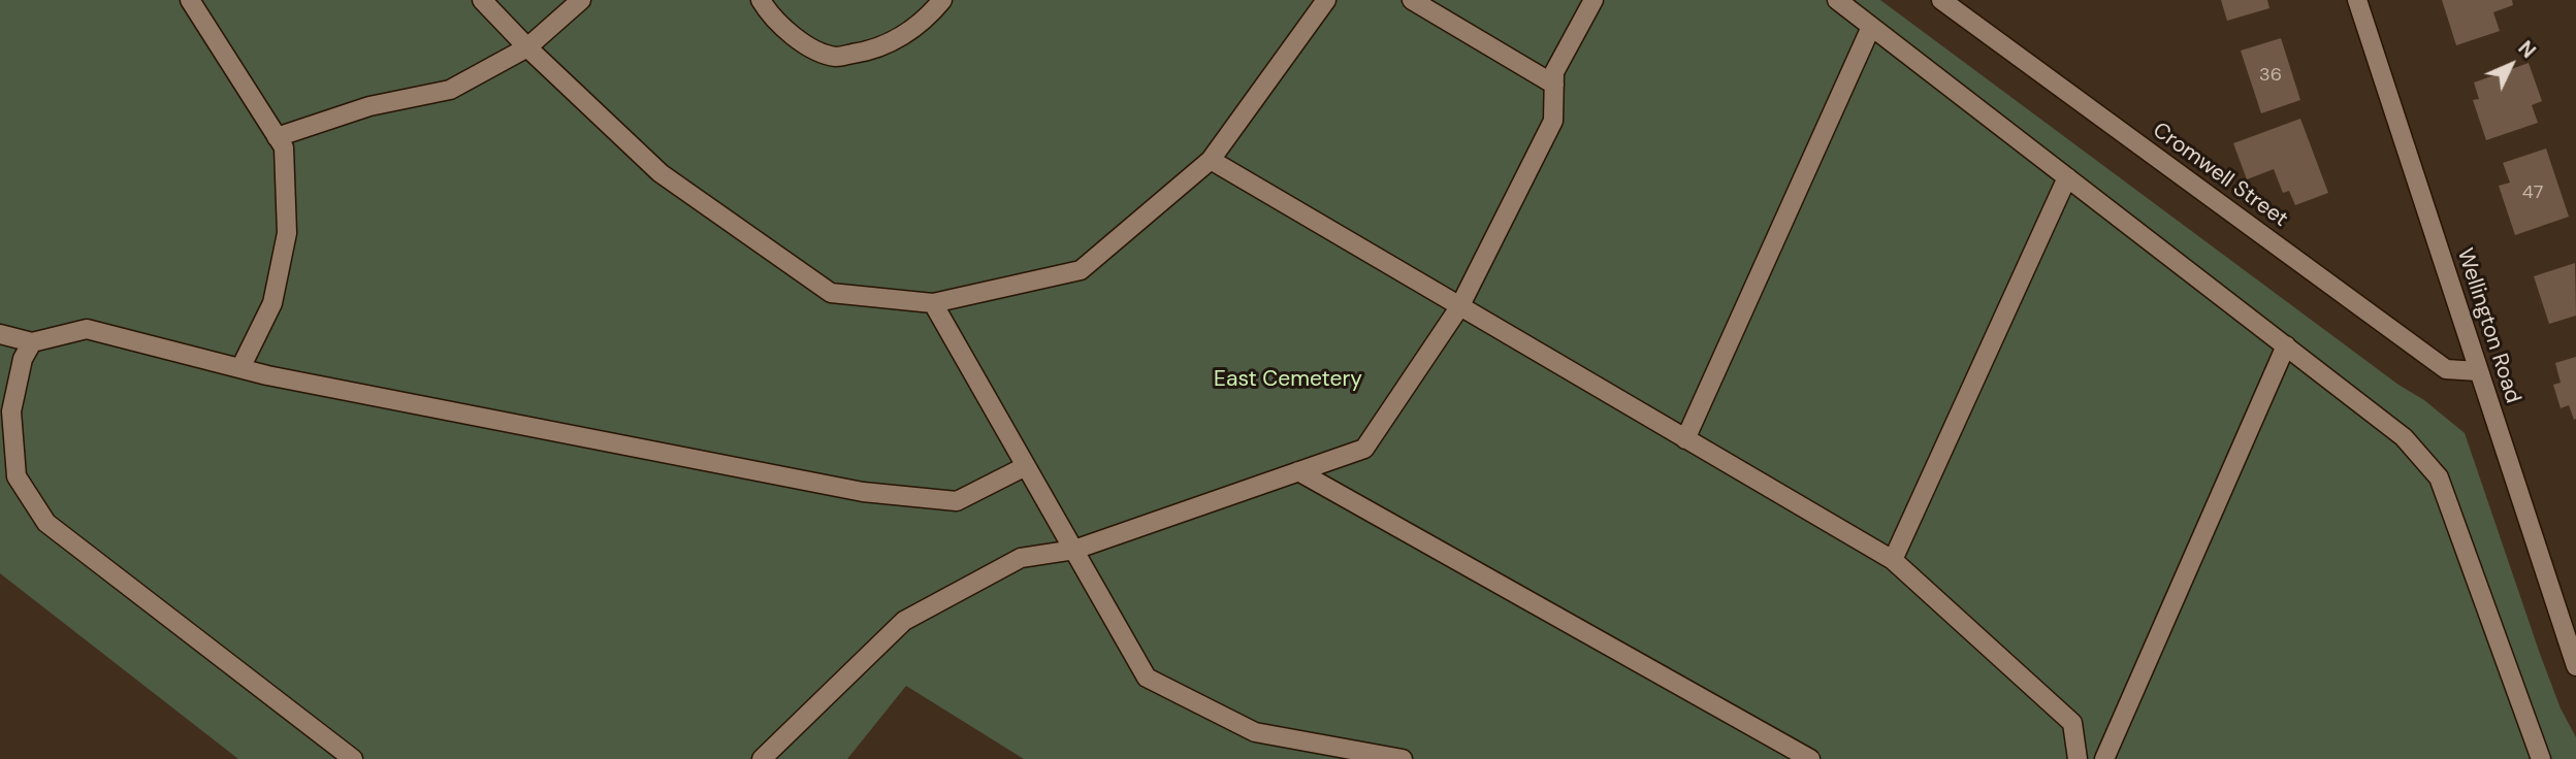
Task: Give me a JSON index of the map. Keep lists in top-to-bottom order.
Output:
{
  "streets": {
    "street": ["Cromwell Street", "Wellington Road"]
  },
  "crossings": [
    ["Cromwell Street", "Wellington Road"]
  ],
  "parks": ["East Cemetery"],
  "house_numbers": ["36", "47"],
  "north": "top right"
}
